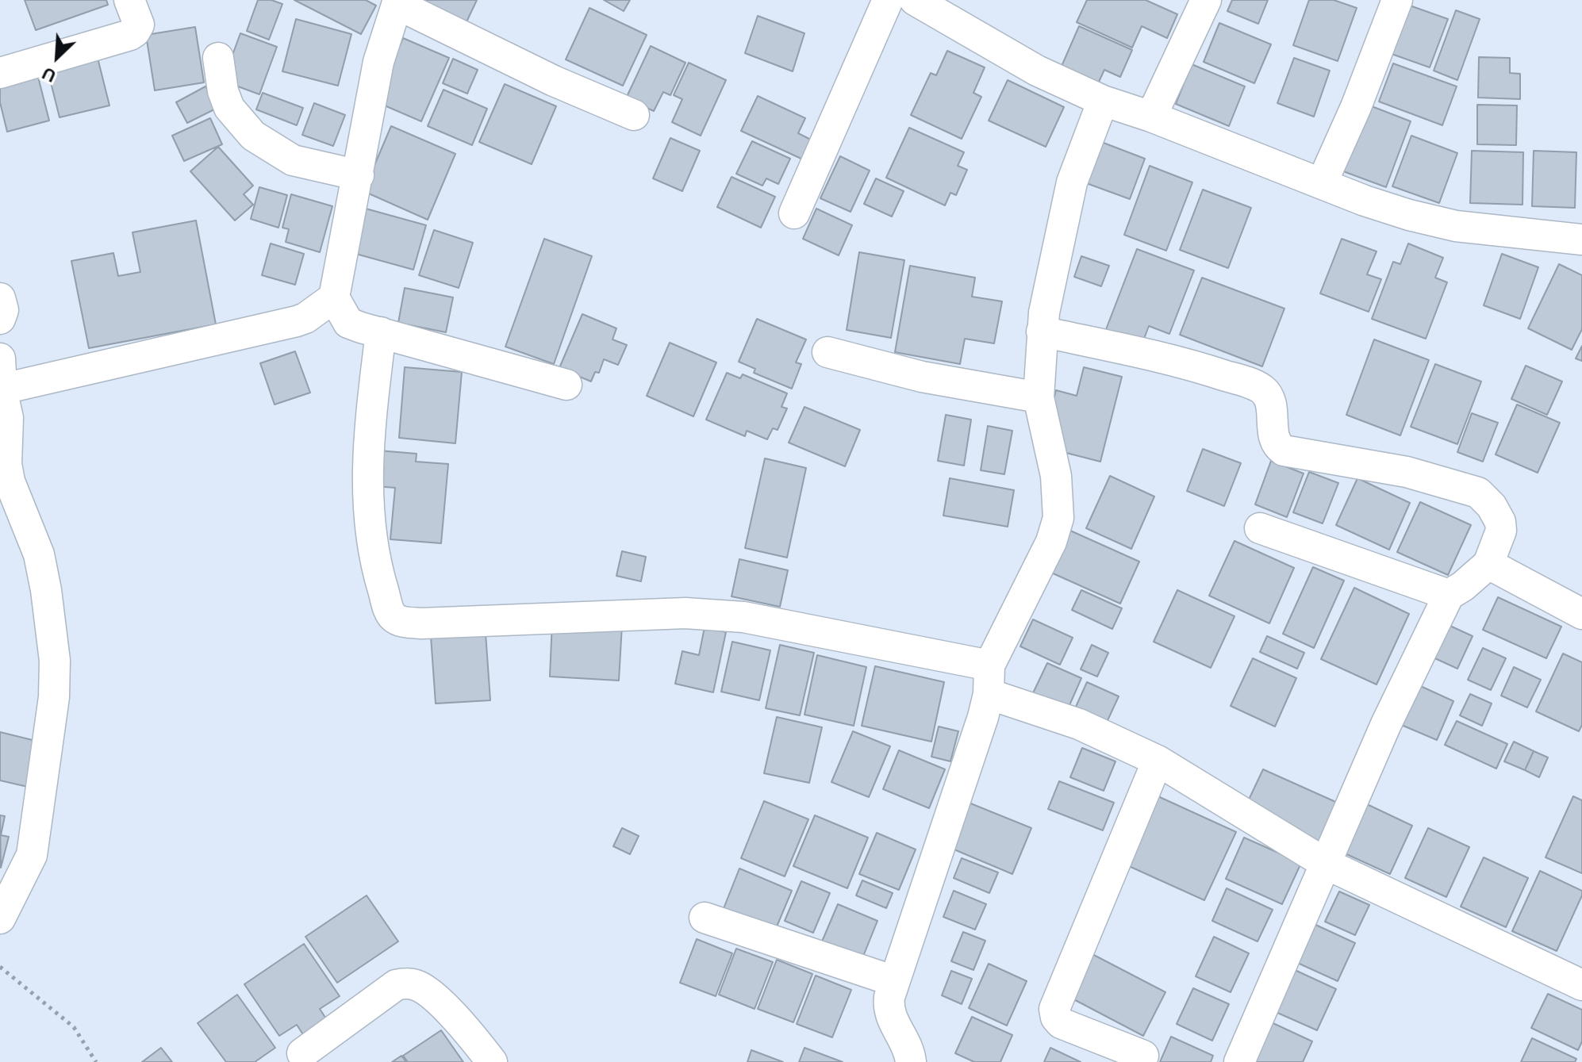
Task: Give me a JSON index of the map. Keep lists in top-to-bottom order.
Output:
{
  "north": "bottom left"
}
